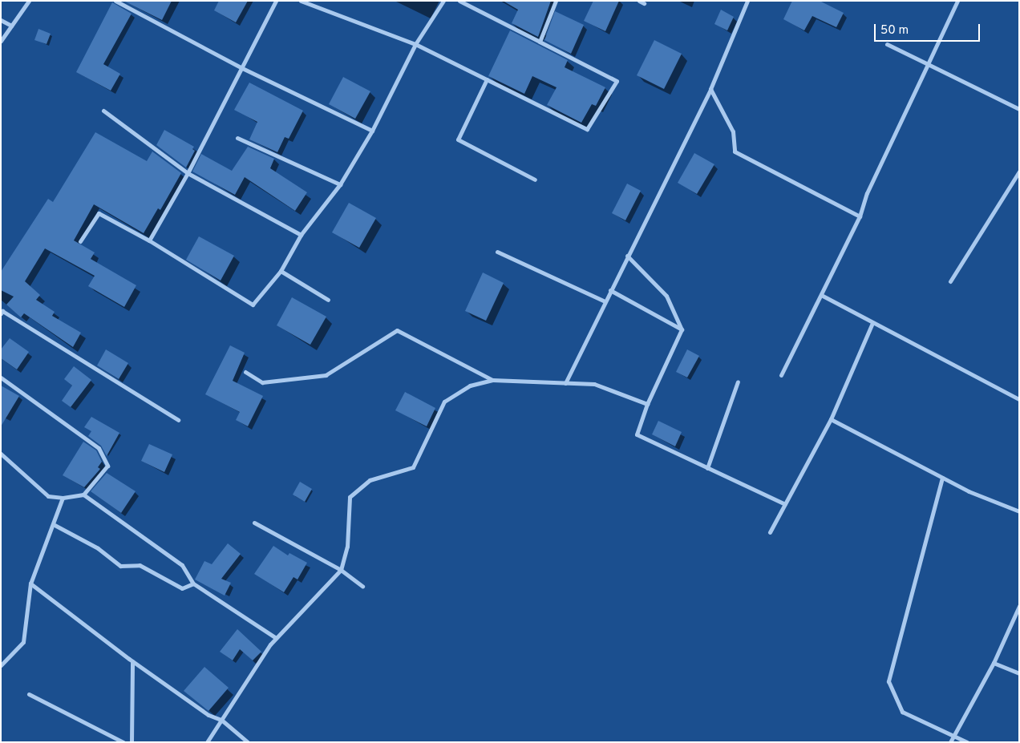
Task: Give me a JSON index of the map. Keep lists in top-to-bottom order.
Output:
{
  "scale_bar": "50 m"
}
